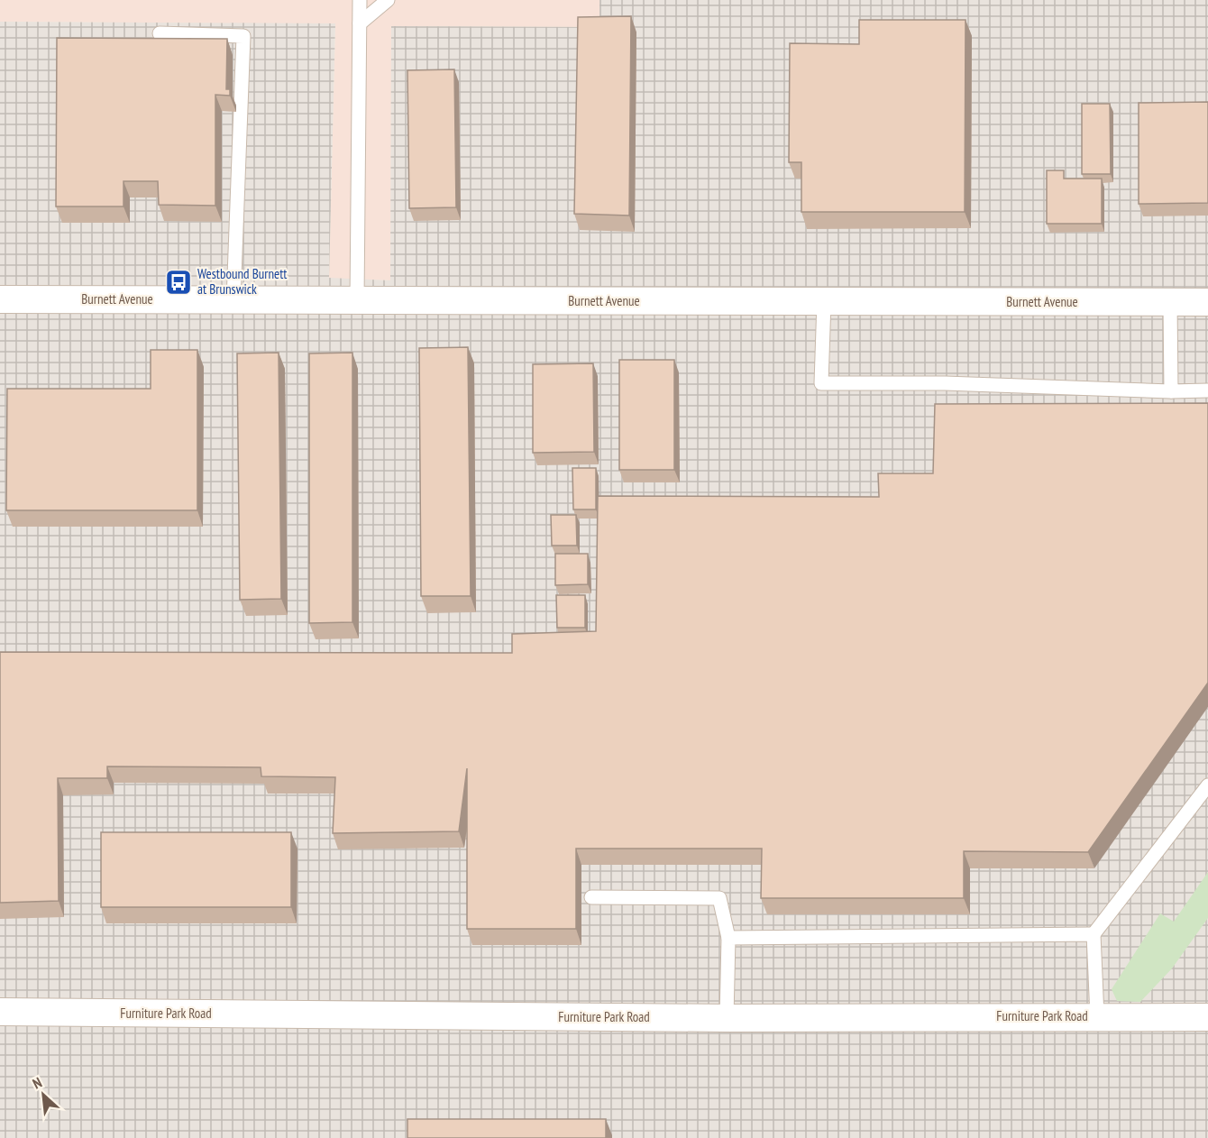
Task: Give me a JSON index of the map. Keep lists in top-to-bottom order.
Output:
{
  "streets": {
    "street": ["Burnett Avenue", "Furniture Park Road"]
  },
  "places": {
    "bus stop": ["Westbound Burnett at Brunswick"]
  },
  "north": "top left"
}
